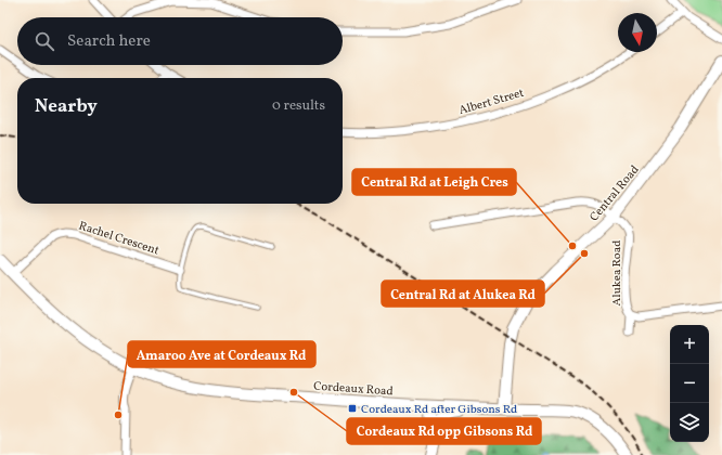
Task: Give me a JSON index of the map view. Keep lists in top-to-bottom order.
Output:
{
  "streets": {
    "main road": ["Central Road", "Cordeaux Road"],
    "street": ["Albert Street", "Rachel Crescent", "Alukea Road"]
  },
  "crossings": [
    ["Central Road", "Alukea Road"],
    ["Central Road", "Cordeaux Road"],
    ["Rachel Crescent", "Cordeaux Road"]
  ],
  "places": {
    "other": [
      "Central Rd at Leigh Cres",
      "Central Rd at Alukea Rd",
      "Cordeaux Rd opp Gibsons Rd",
      "Amaroo Ave at Cordeaux Rd"
    ],
    "transit": ["Cordeaux Rd after Gibsons Rd"]
  },
  "north": "bottom",
  "page": {
    "search": "Search here",
    "heading": ["Nearby", "0 results"],
    "map_buttons": ["+", "−"]
  }
}
